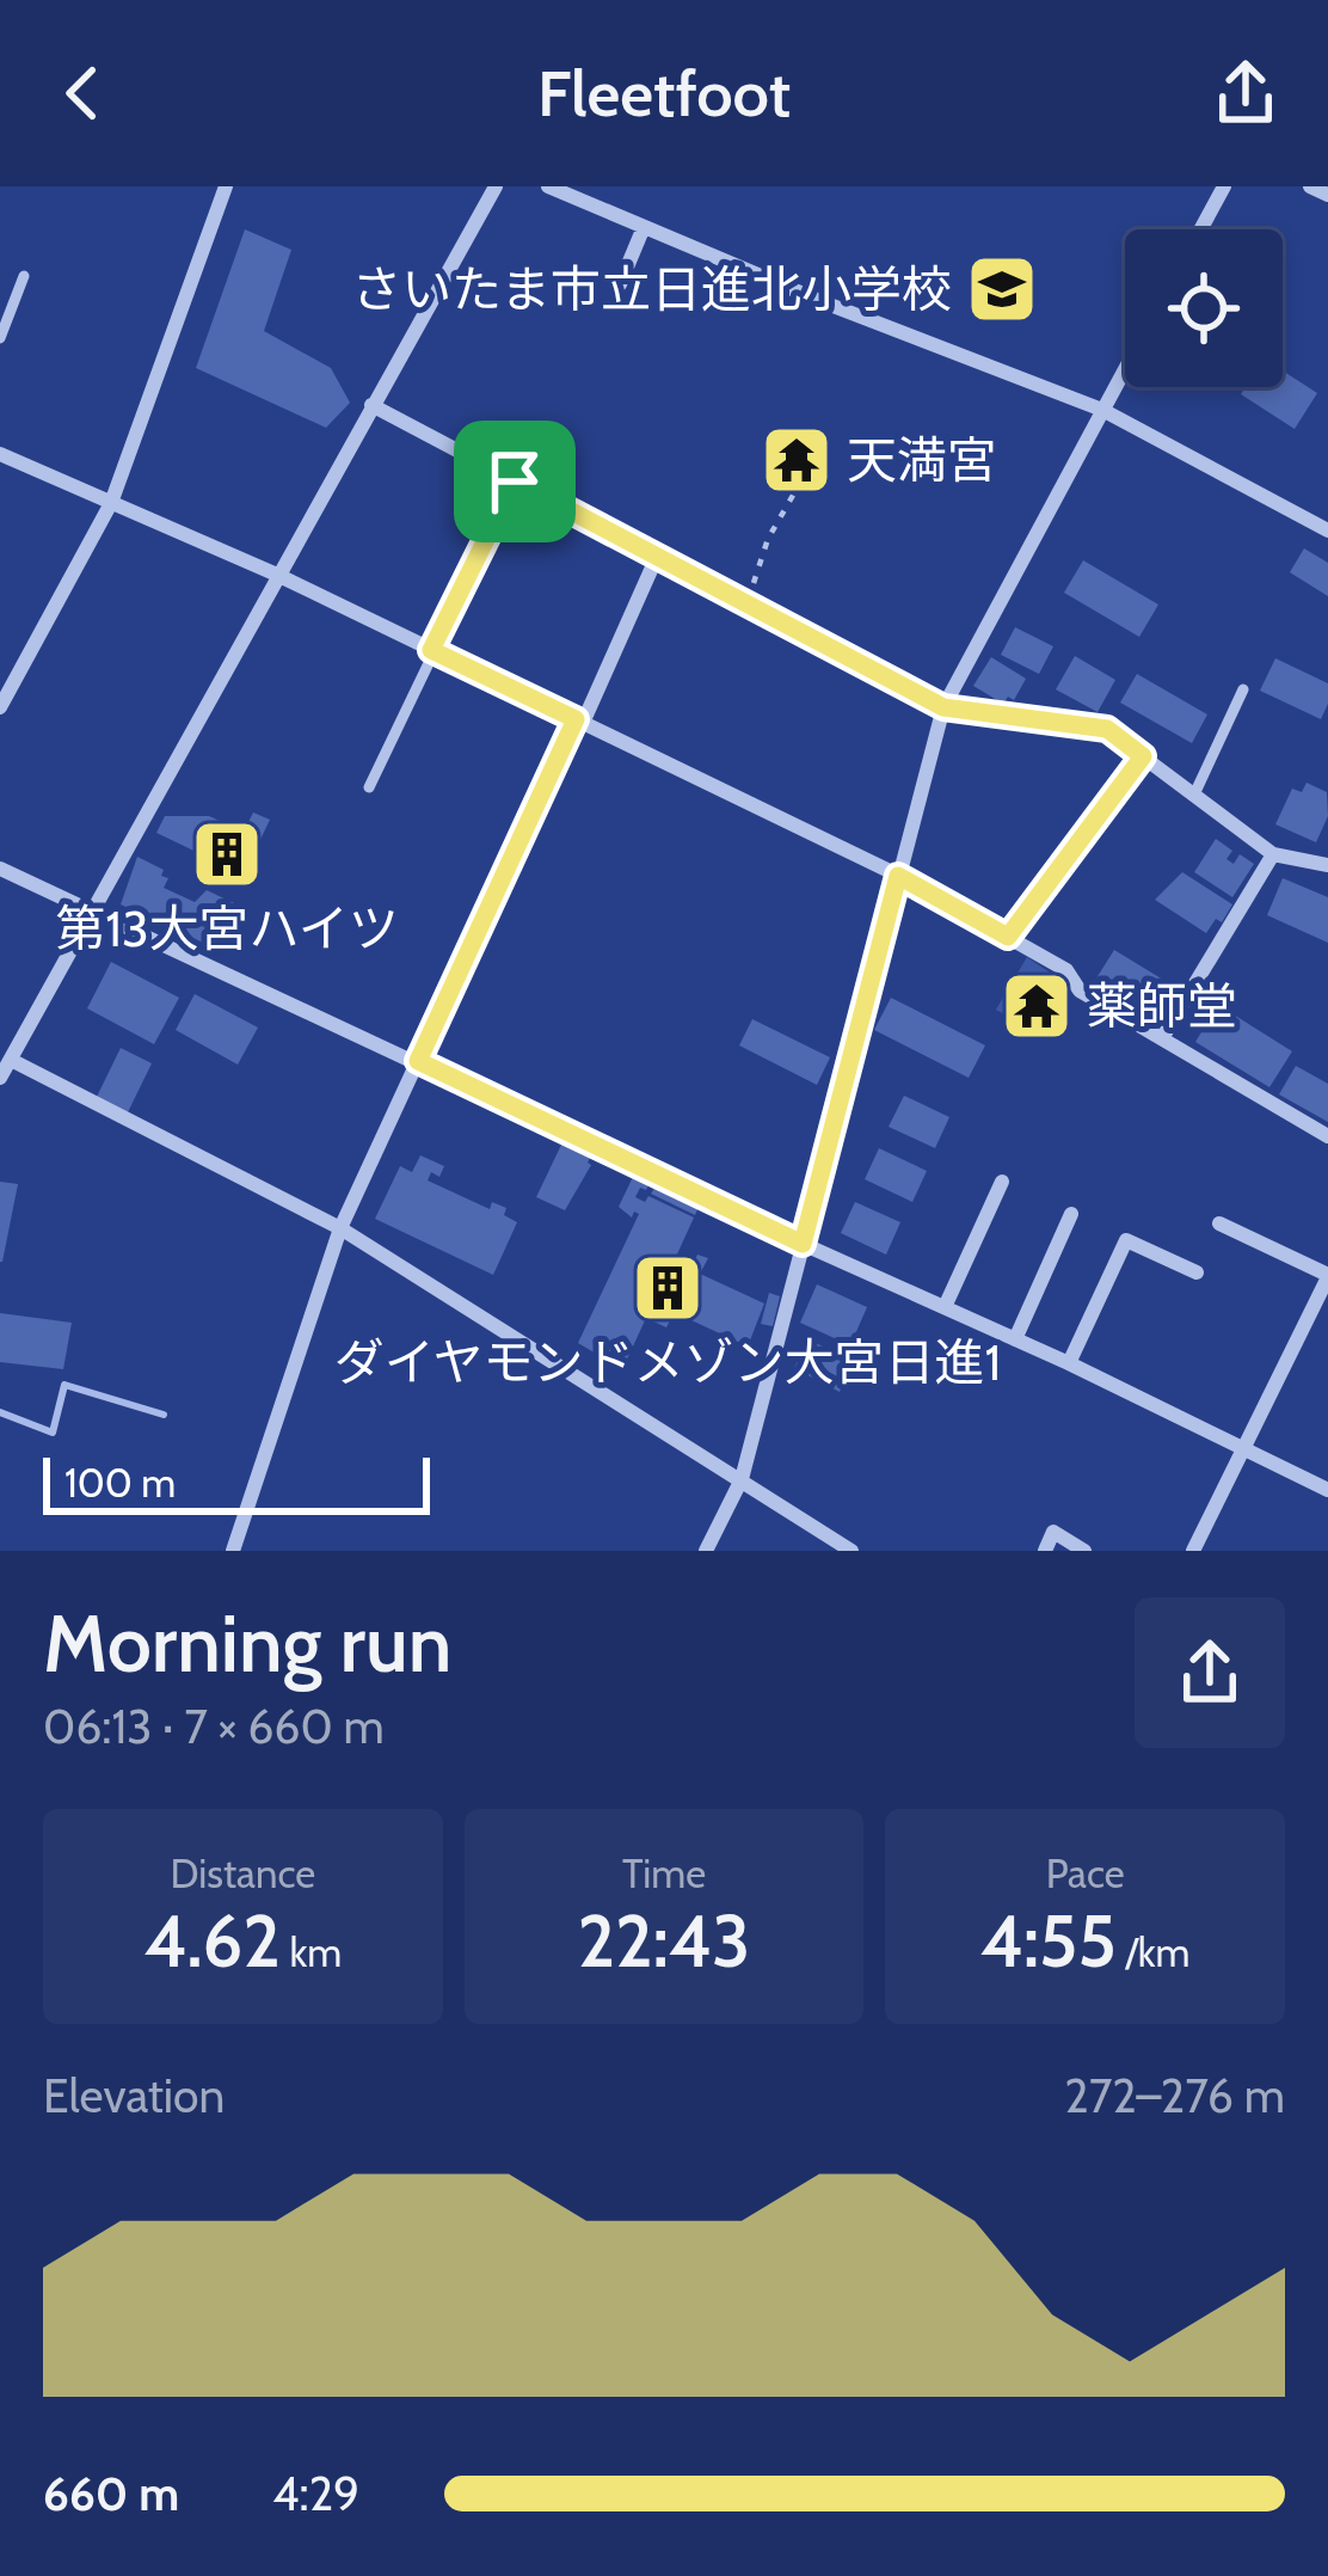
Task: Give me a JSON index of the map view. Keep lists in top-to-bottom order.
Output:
{
  "places": {
    "school or university": ["さいたま市立日進北小学校"],
    "temple": ["天満宮", "薬師堂"],
    "building": ["第13大宮ハイツ", "ダイヤモンドメゾン大宮日進1"]
  },
  "scale_bar": "100 m",
  "page": {
    "header": "Fleetfoot",
    "scale": "100 m",
    "heading": ["Morning run", "06:13 · 7 × 660 m"],
    "stats": [
      ["Distance", "4.62 km"],
      ["Time", "22:43"],
      ["Pace", "4:55 /km"]
    ],
    "chart": ["Elevation", "272–276 m"],
    "list": [
      {
        "name": "660 m",
        "note": "4:29"
      }
    ]
  }
}
